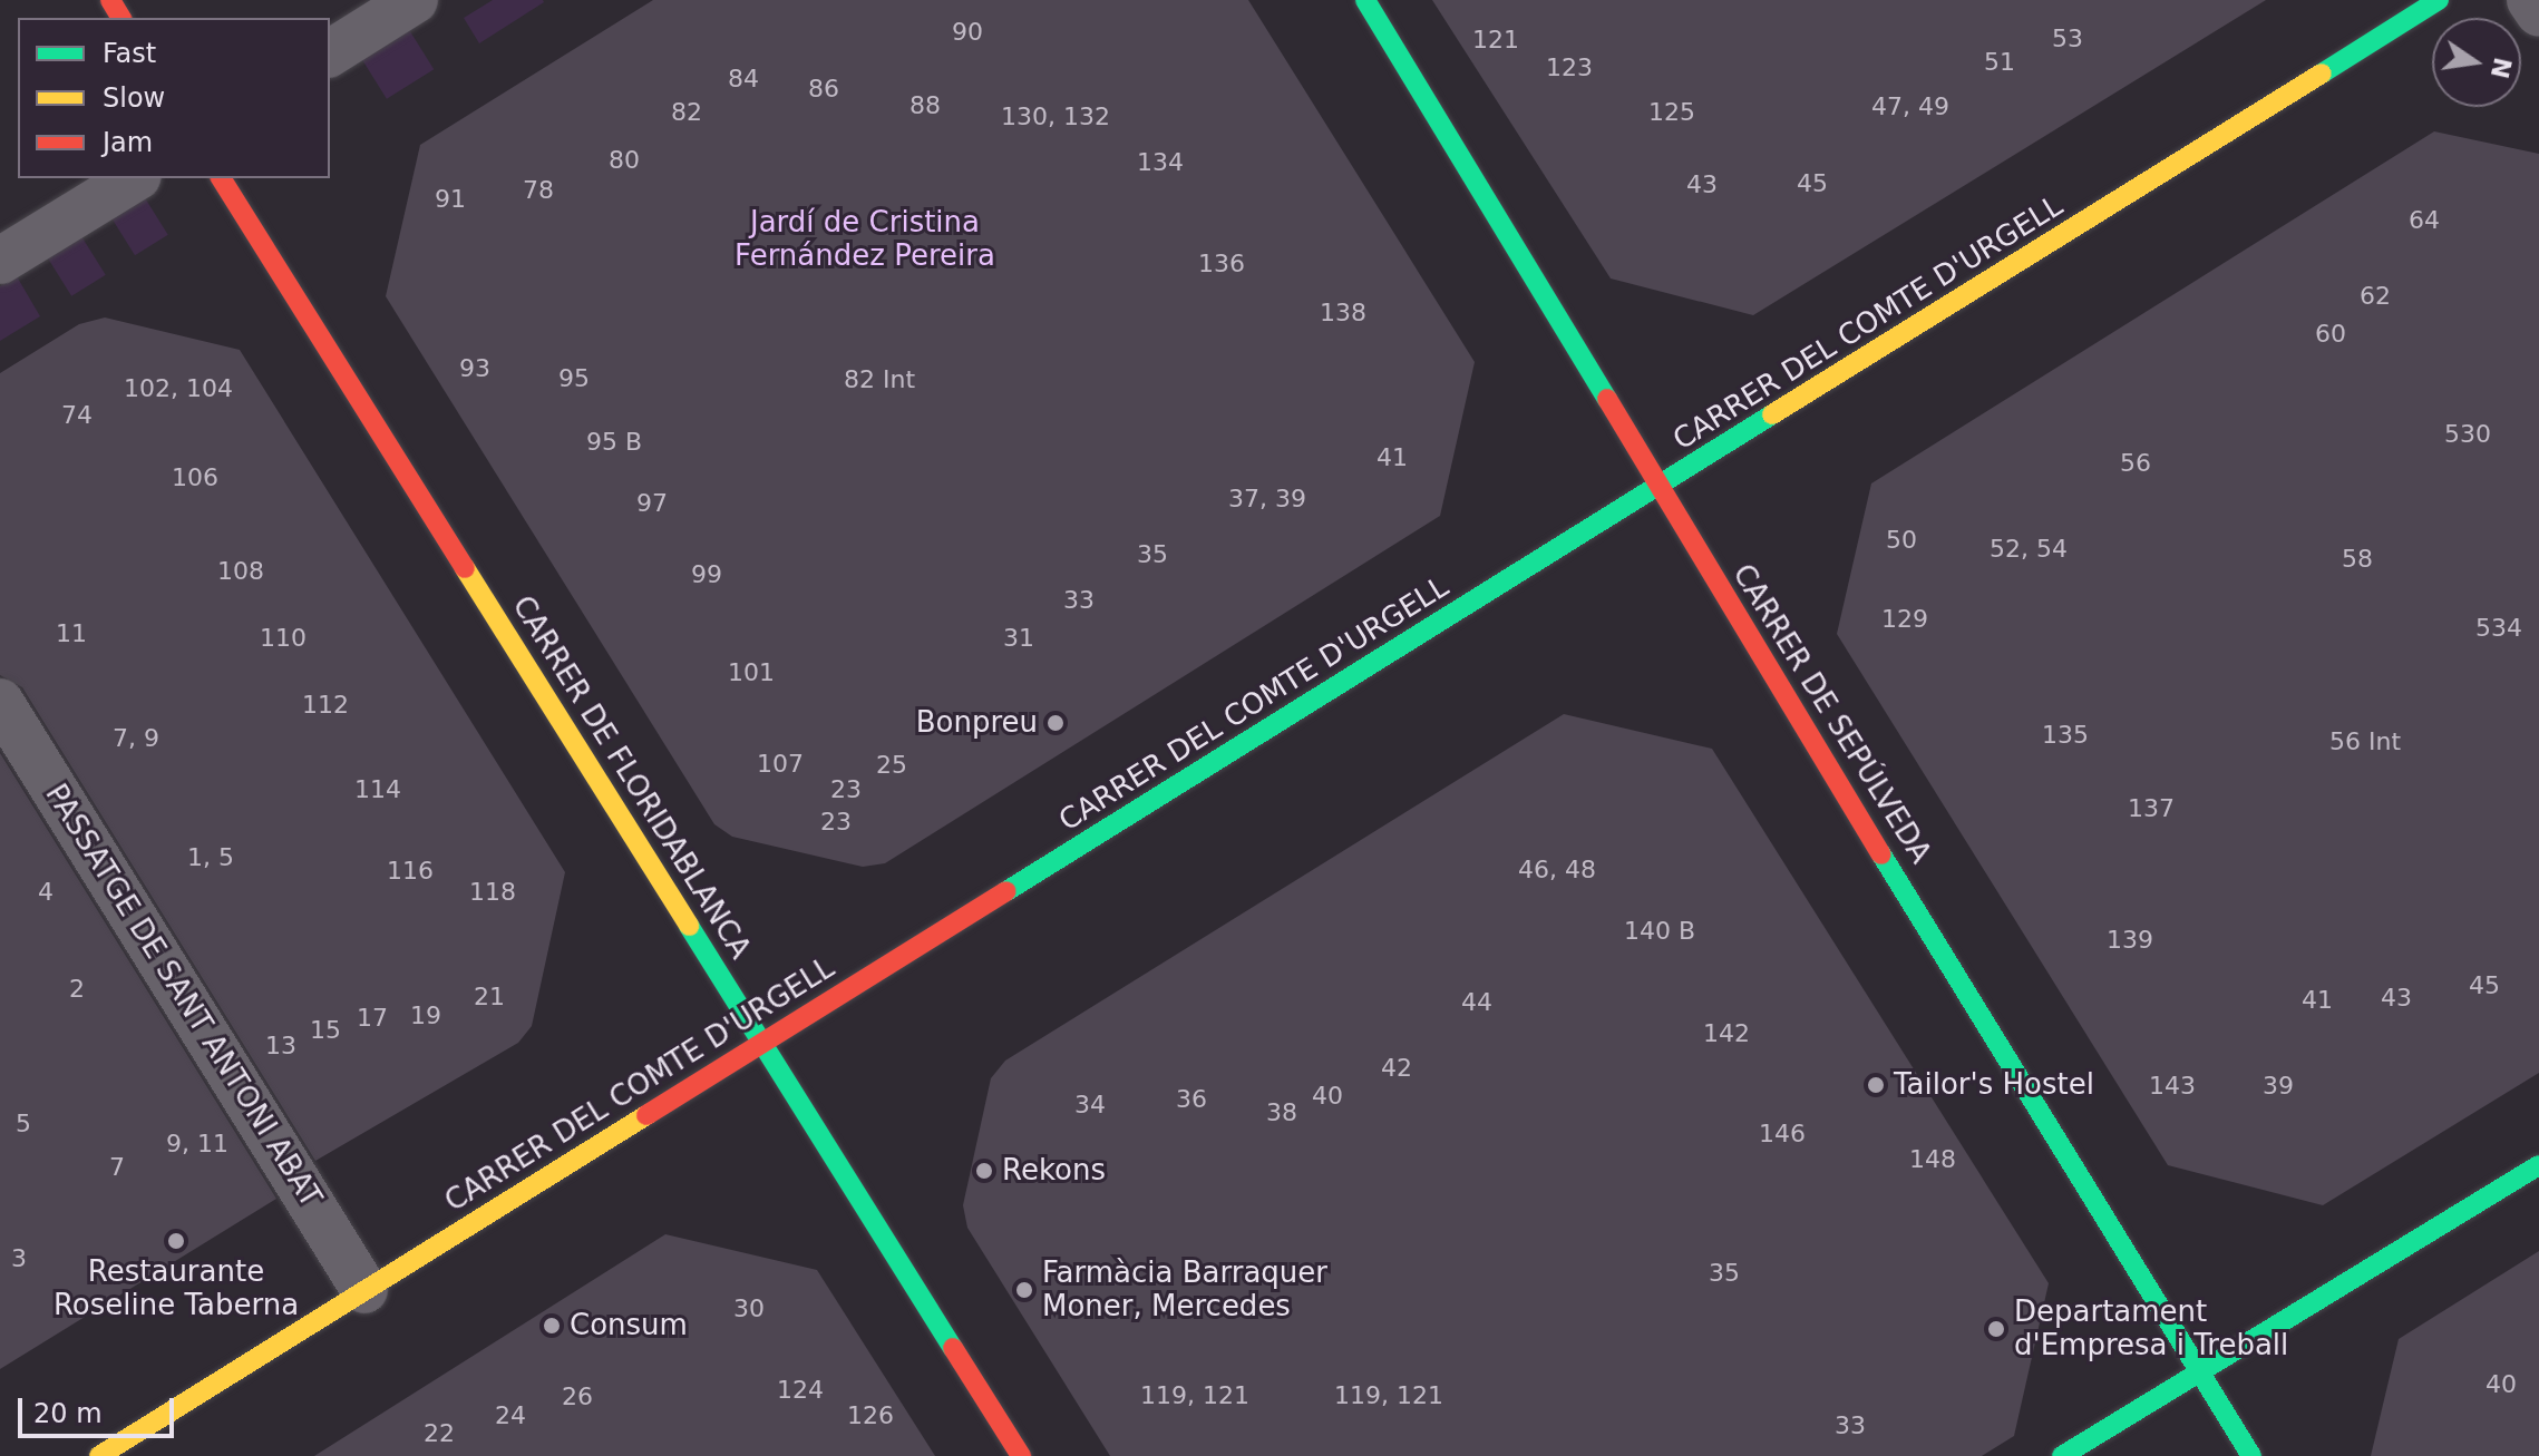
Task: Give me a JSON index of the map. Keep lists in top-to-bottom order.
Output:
{
  "streets": {
    "street": [
      "CARRER DEL COMTE D'URGELL",
      "CARRER DE SEPÚLVEDA",
      "CARRER DE FLORIDABLANCA",
      "PASSATGE DE SANT ANTONI ABAT"
    ]
  },
  "crossings": [
    ["CARRER DEL COMTE D'URGELL", "CARRER DE SEPÚLVEDA"],
    ["CARRER DEL COMTE D'URGELL", "CARRER DE FLORIDABLANCA"],
    ["CARRER DEL COMTE D'URGELL", "PASSATGE DE SANT ANTONI ABAT"]
  ],
  "parks": ["Jardí de Cristina Fernández Pereira"],
  "places": [
    "Bonpreu",
    "Tailor's Hostel",
    "Rekons",
    "Restaurante Roseline Taberna",
    "Farmàcia Barraquer Moner, Mercedes",
    "Consum",
    "Departament d'Empresa i Treball"
  ],
  "house_numbers": [
    "90",
    "53",
    "121",
    "51",
    "123",
    "84",
    "86",
    "88",
    "47, 49",
    "82",
    "125",
    "130, 132",
    "80",
    "134",
    "45",
    "43",
    "78",
    "91",
    "64",
    "136",
    "62",
    "138",
    "60",
    "93",
    "95",
    "82 Int",
    "102, 104",
    "74",
    "530",
    "95 B",
    "41",
    "56",
    "106",
    "37, 39",
    "97",
    "50",
    "52, 54",
    "35",
    "58",
    "108",
    "99",
    "33",
    "129",
    "534",
    "11",
    "110",
    "31",
    "101",
    "112",
    "135",
    "7, 9",
    "56 Int",
    "107",
    "25",
    "114",
    "23",
    "137",
    "23",
    "1, 5",
    "46, 48",
    "116",
    "4",
    "118",
    "140 B",
    "139",
    "45",
    "2",
    "21",
    "43",
    "41",
    "44",
    "19",
    "17",
    "15",
    "142",
    "13",
    "42",
    "143",
    "39",
    "40",
    "36",
    "34",
    "38",
    "5",
    "146",
    "9, 11",
    "148",
    "7",
    "3",
    "35",
    "30",
    "40",
    "124",
    "119, 121",
    "119, 121",
    "26",
    "24",
    "126",
    "33",
    "22"
  ],
  "legend": ["Fast", "Slow", "Jam"],
  "scale_bar": "20 m",
  "north": "right"
}
